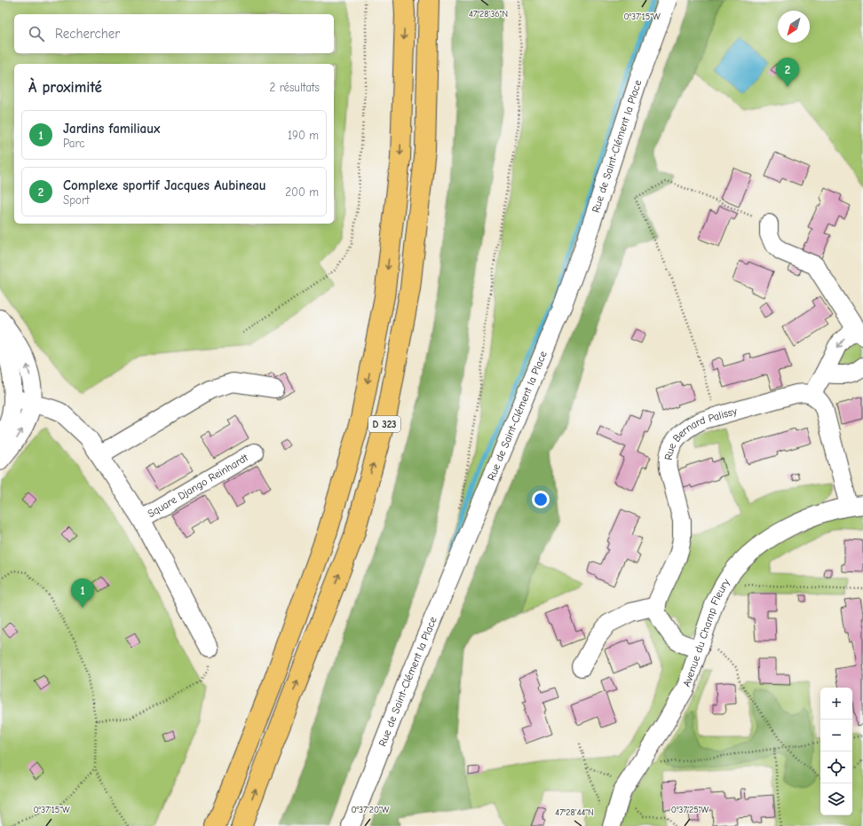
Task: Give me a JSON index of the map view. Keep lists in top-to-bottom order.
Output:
{
  "streets": {
    "highway": ["D 323"],
    "street": [
      "Rue de Saint-Clément la Place",
      "Rue Bernard Palissy",
      "Square Django Reinhardt",
      "Avenue du Champ Fleury"
    ]
  },
  "north": "bottom left",
  "page": {
    "search": "Rechercher",
    "pins": ["2", "1"],
    "heading": ["À proximité", "2 résultats"],
    "list": [
      {
        "mark": "1",
        "name": "Jardins familiaux",
        "note": "Parc",
        "value": "190 m"
      },
      {
        "mark": "2",
        "name": "Complexe sportif Jacques Aubineau",
        "note": "Sport",
        "value": "200 m"
      }
    ],
    "map_buttons": ["+", "−"]
  },
  "coordinates": [
    "47°28'36\"N",
    "0°37'15\"W",
    "0°37'20\"W",
    "0°37'25\"W",
    "47°28'44\"N"
  ]
}
